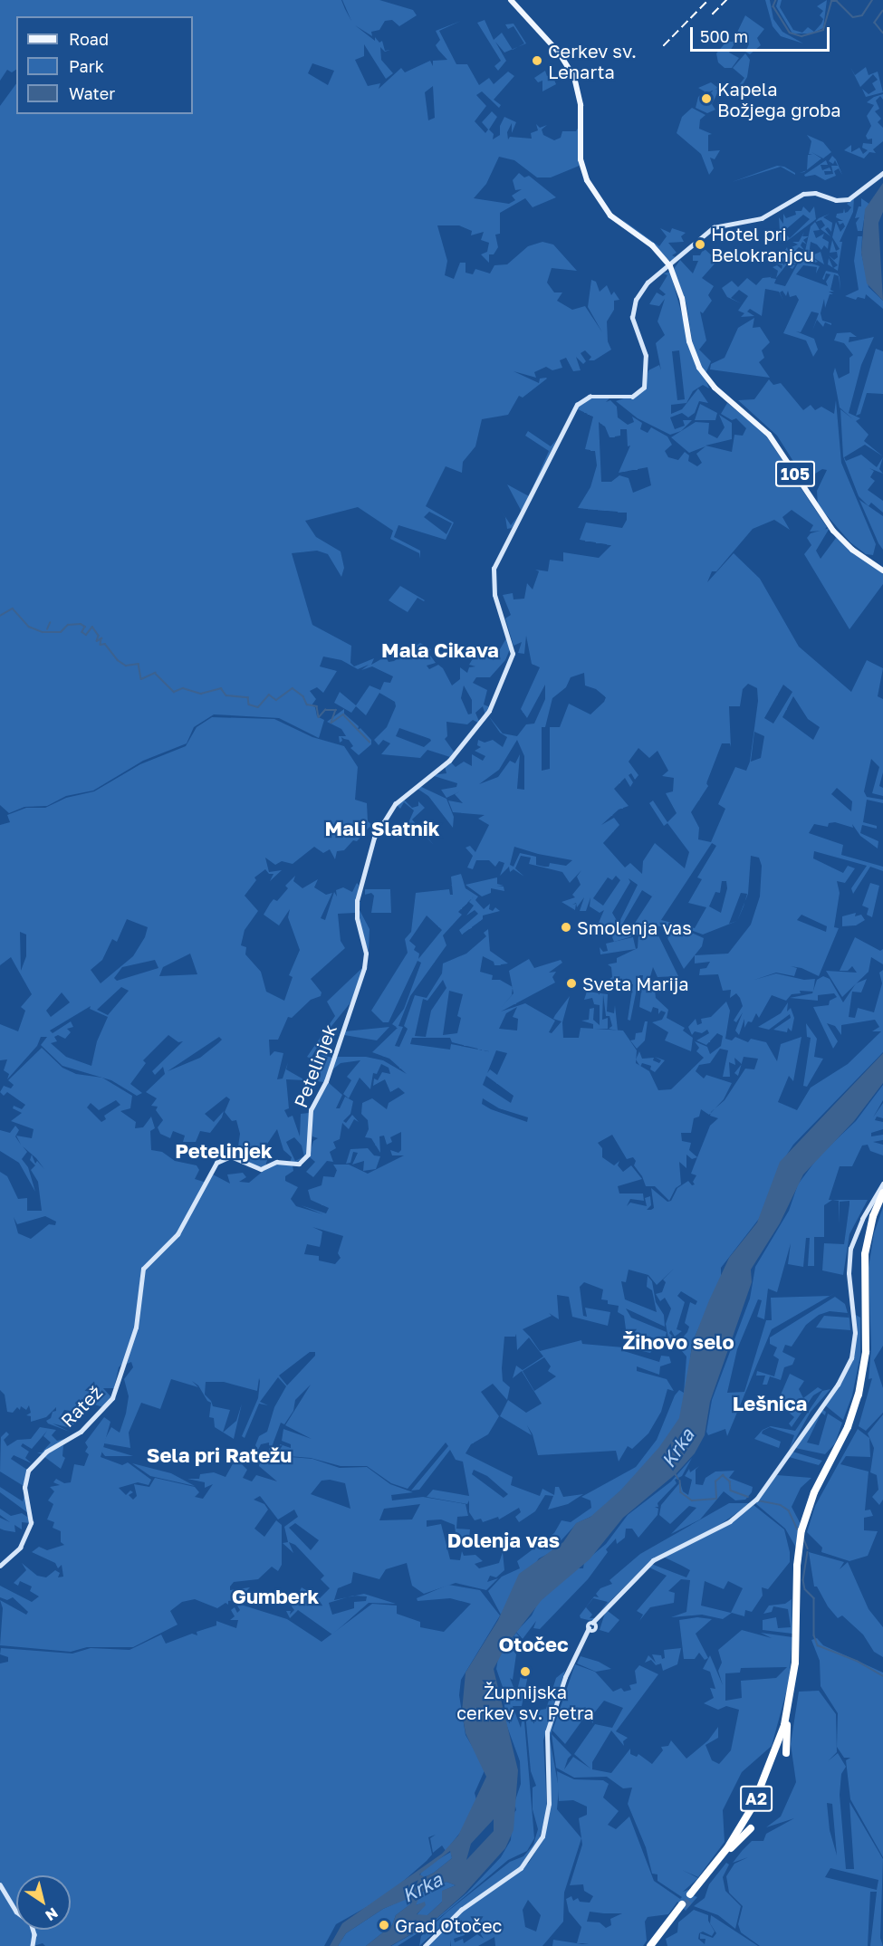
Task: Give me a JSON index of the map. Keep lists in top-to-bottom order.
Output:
{
  "streets": {
    "highway": ["A2"],
    "main road": ["105", "Petelinjek", "Ratež"]
  },
  "crossings": [
    ["105", "Petelinjek"],
    ["Petelinjek", "Ratež"]
  ],
  "districts": [
    "Mala Cikava",
    "Mali Slatnik",
    "Petelinjek",
    "Žihovo selo",
    "Lešnica",
    "Sela pri Ratežu",
    "Dolenja vas",
    "Gumberk",
    "Otočec"
  ],
  "water": ["Krka"],
  "places": [
    "Cerkev sv. Lenarta",
    "Kapela Božjega groba",
    "Hotel pri Belokranjcu",
    "Smolenja vas",
    "Sveta Marija",
    "Župnijska cerkev sv. Petra",
    "Grad Otočec"
  ],
  "legend": ["Road", "Park", "Water"],
  "scale_bar": "500 m",
  "north": "bottom right"
}
